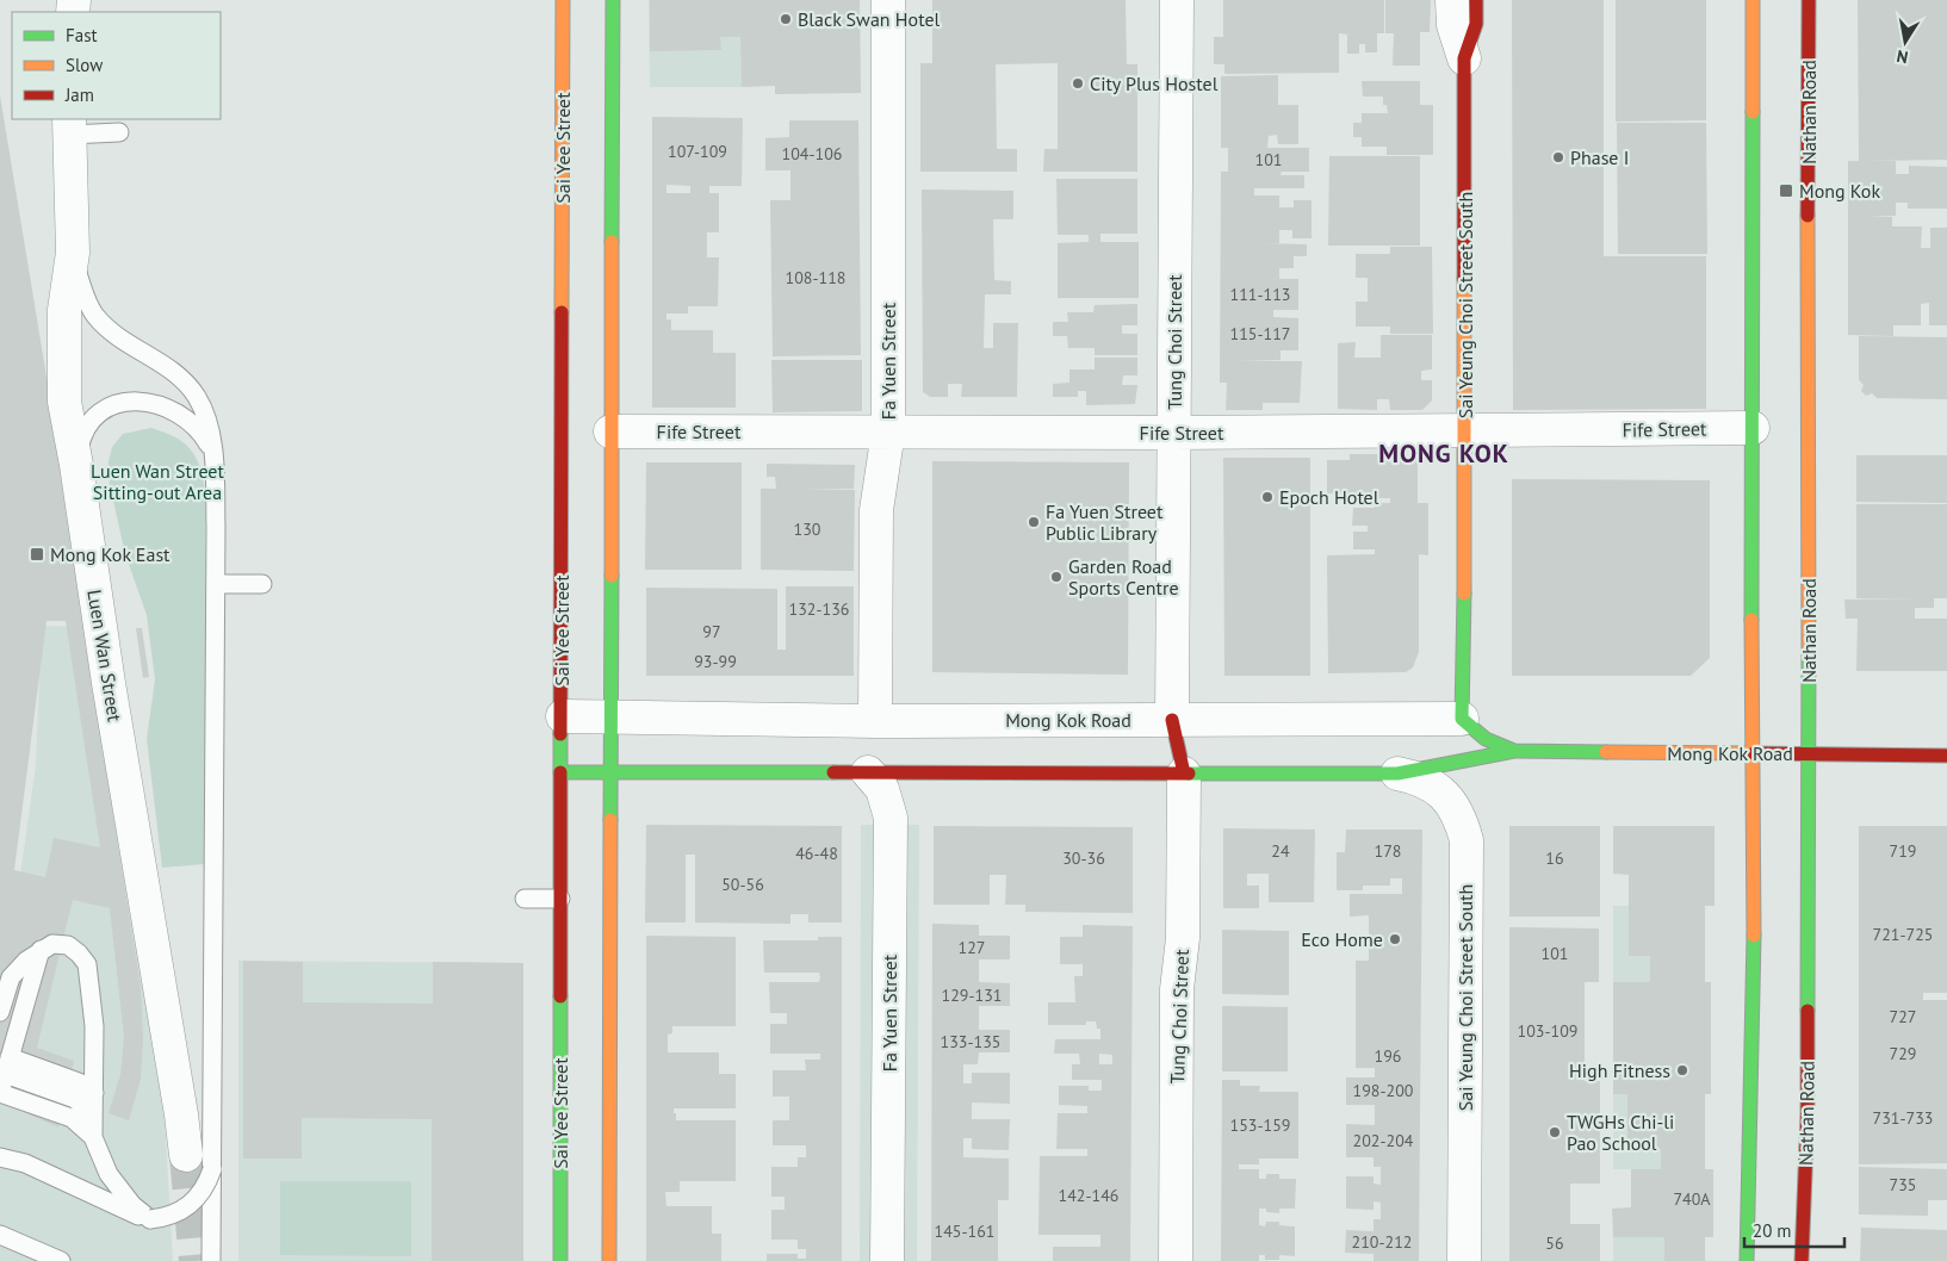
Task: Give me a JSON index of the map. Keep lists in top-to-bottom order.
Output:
{
  "streets": {
    "main road": [
      "Nathan Road",
      "Sai Yee Street",
      "Sai Yeung Choi Street South",
      "Mong Kok Road"
    ],
    "street": [
      "Tung Choi Street",
      "Fa Yuen Street",
      "Fife Street",
      "Luen Wan Street"
    ]
  },
  "crossings": [
    ["Nathan Road", "Mong Kok Road"],
    ["Sai Yee Street", "Mong Kok Road"],
    ["Sai Yeung Choi Street South", "Fife Street"],
    ["Sai Yeung Choi Street South", "Mong Kok Road"],
    ["Tung Choi Street", "Fife Street"],
    ["Tung Choi Street", "Mong Kok Road"],
    ["Fa Yuen Street", "Fife Street"],
    ["Fa Yuen Street", "Mong Kok Road"]
  ],
  "districts": ["MONG KOK"],
  "parks": ["Luen Wan Street Sitting-out Area"],
  "places": {
    "other": [
      "Black Swan Hotel",
      "City Plus Hostel",
      "Phase I",
      "Epoch Hotel",
      "Fa Yuen Street Public Library",
      "Garden Road Sports Centre",
      "Eco Home",
      "High Fitness",
      "TWGHs Chi-li Pao School"
    ],
    "transit": ["Mong Kok", "Mong Kok East"]
  },
  "house_numbers": [
    "107-109",
    "104-106",
    "101",
    "108-118",
    "111-113",
    "115-117",
    "130",
    "132-136",
    "97",
    "93-99",
    "24",
    "178",
    "719",
    "46-48",
    "30-36",
    "16",
    "50-56",
    "721-725",
    "127",
    "101",
    "129-131",
    "727",
    "103-109",
    "133-135",
    "729",
    "196",
    "198-200",
    "731-733",
    "153-159",
    "202-204",
    "735",
    "142-146",
    "740A",
    "145-161",
    "210-212",
    "56"
  ],
  "legend": ["Fast", "Slow", "Jam"],
  "scale_bar": "20 m",
  "north": "bottom"
}
